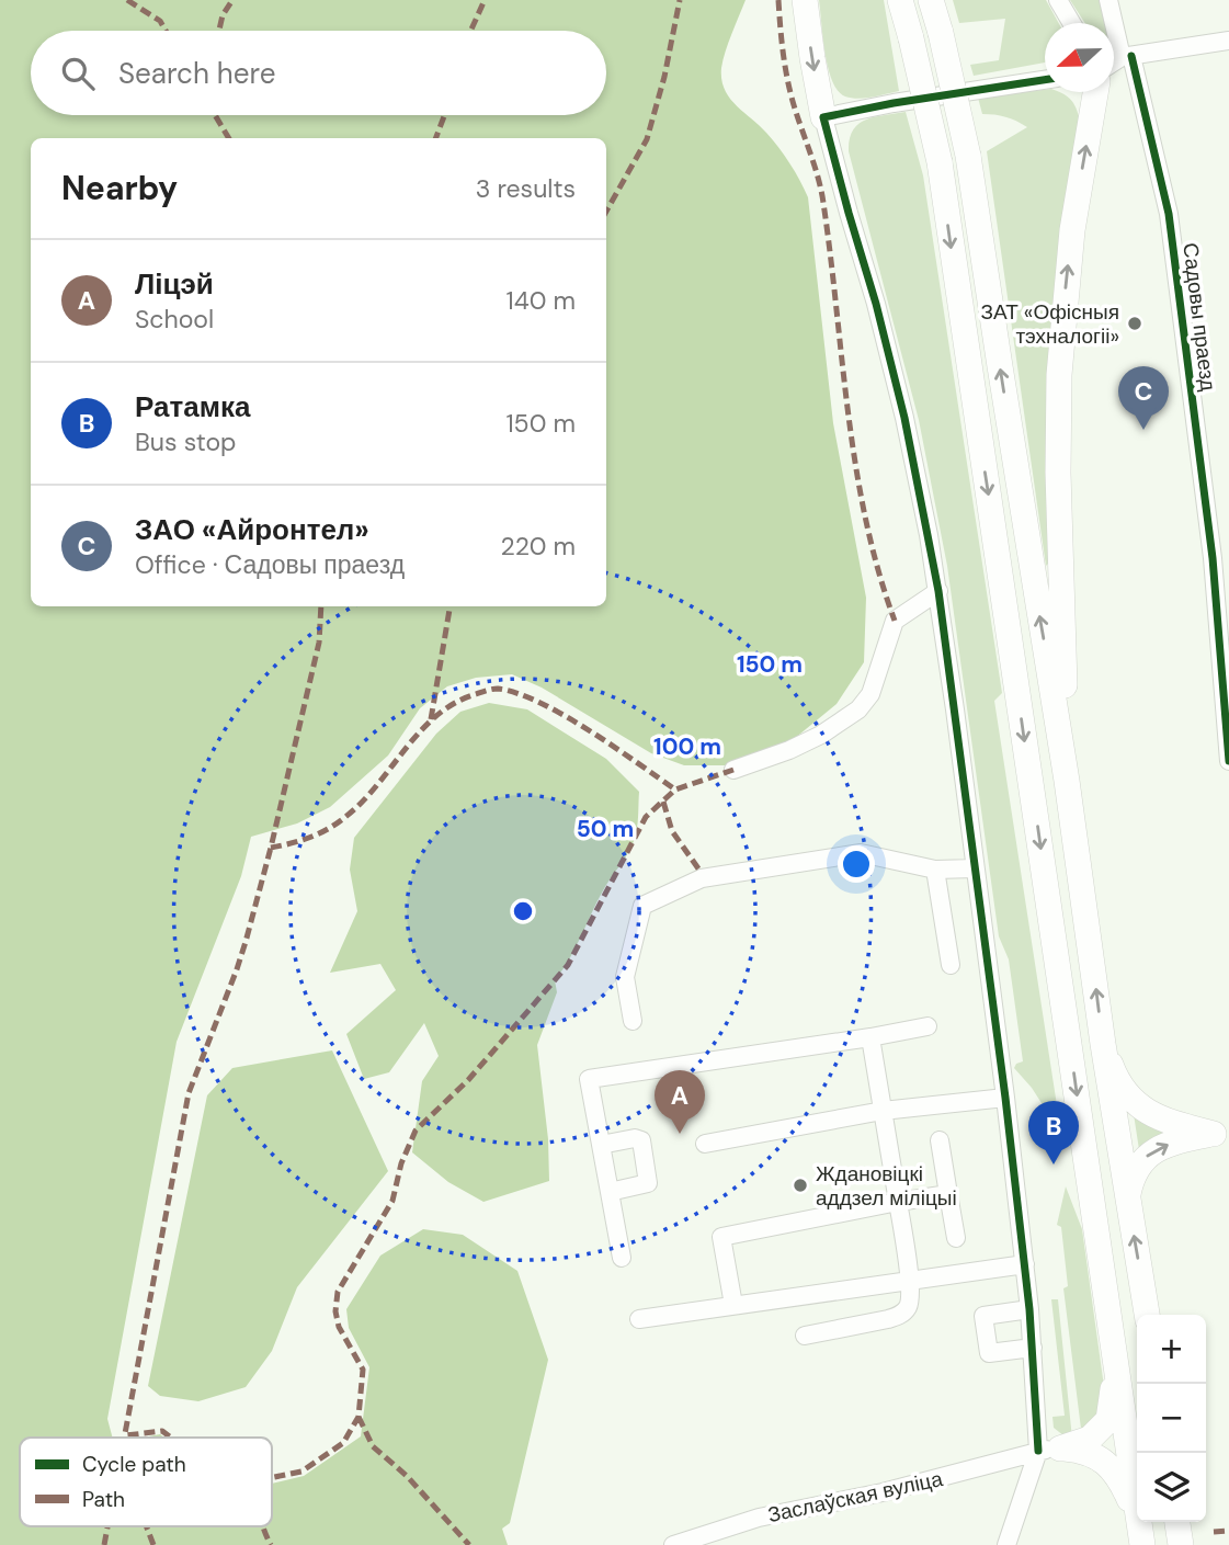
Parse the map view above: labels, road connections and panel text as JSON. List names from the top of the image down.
{
  "streets": {
    "street": ["Садовы праезд", "Заслаўская вуліца"]
  },
  "places": ["ЗАТ «Офісныя тэхналогіі»", "Ждановіцкі аддзел міліцыі"],
  "legend": ["Cycle path", "Path"],
  "north": "left",
  "page": {
    "search": "Search here",
    "heading": ["Nearby", "3 results"],
    "list": [
      {
        "mark": "A",
        "name": "Ліцэй",
        "note": "School",
        "value": "140 m"
      },
      {
        "mark": "B",
        "name": "Ратамка",
        "note": "Bus stop",
        "value": "150 m"
      },
      {
        "mark": "C",
        "name": "ЗАО «Айронтел»",
        "note": "Office · Садовы праезд",
        "value": "220 m"
      }
    ],
    "pins": ["C", "A", "B"],
    "map_buttons": ["+", "−"]
  },
  "rings": ["150 m", "100 m", "50 m"]
}
